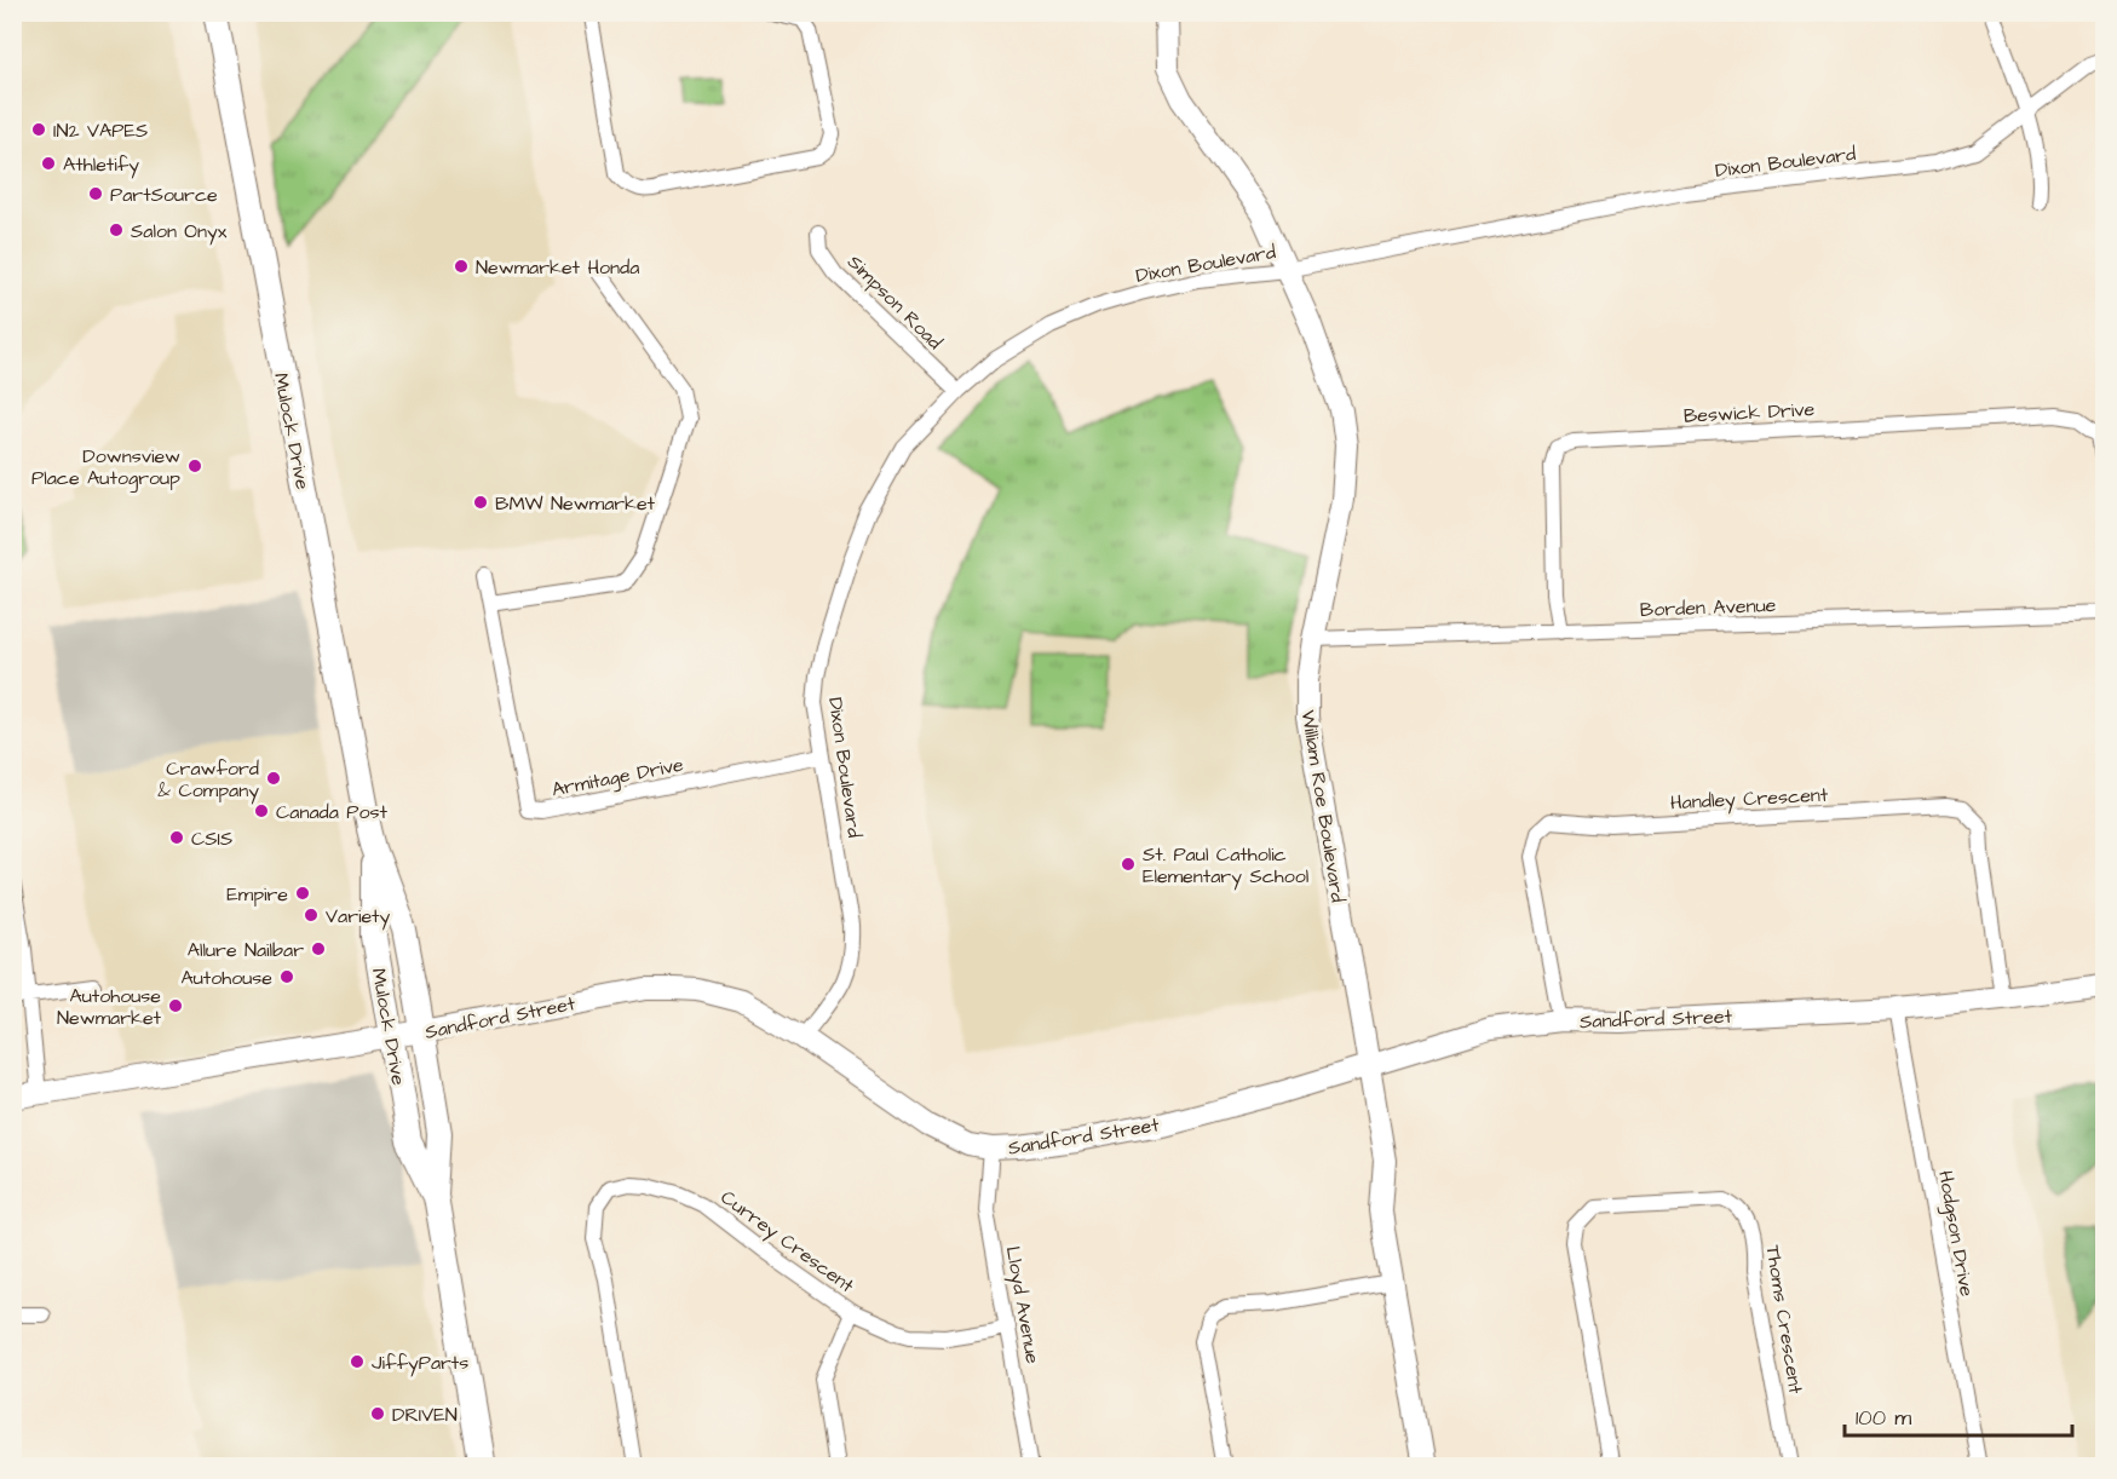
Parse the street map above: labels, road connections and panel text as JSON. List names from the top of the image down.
{
  "streets": {
    "main road": ["Mulock Drive"],
    "street": [
      "Dixon Boulevard",
      "Simpson Road",
      "Beswick Drive",
      "Borden Avenue",
      "Armitage Drive",
      "Handley Crescent",
      "William Roe Boulevard",
      "Sandford Street",
      "Hodgson Drive",
      "Currey Crescent",
      "Lloyd Avenue",
      "Thoms Crescent"
    ]
  },
  "crossings": [
    ["Dixon Boulevard", "Simpson Road"],
    ["Dixon Boulevard", "Armitage Drive"],
    ["Dixon Boulevard", "William Roe Boulevard"],
    ["Dixon Boulevard", "Sandford Street"],
    ["Beswick Drive", "Borden Avenue"],
    ["Mulock Drive", "Sandford Street"],
    ["Borden Avenue", "William Roe Boulevard"],
    ["Handley Crescent", "Sandford Street"],
    ["William Roe Boulevard", "Sandford Street"],
    ["Sandford Street", "Hodgson Drive"],
    ["Sandford Street", "Lloyd Avenue"],
    ["Currey Crescent", "Lloyd Avenue"]
  ],
  "places": [
    "IN2 VAPES",
    "Athletify",
    "PartSource",
    "Salon Onyx",
    "Newmarket Honda",
    "Downsview Place Autogroup",
    "BMW Newmarket",
    "Crawford & Company",
    "Canada Post",
    "CSIS",
    "St. Paul Catholic Elementary School",
    "Empire",
    "Variety",
    "Allure Nailbar",
    "Autohouse",
    "Autohouse Newmarket",
    "JiffyParts",
    "DRIVEN"
  ],
  "scale_bar": "100 m"
}
